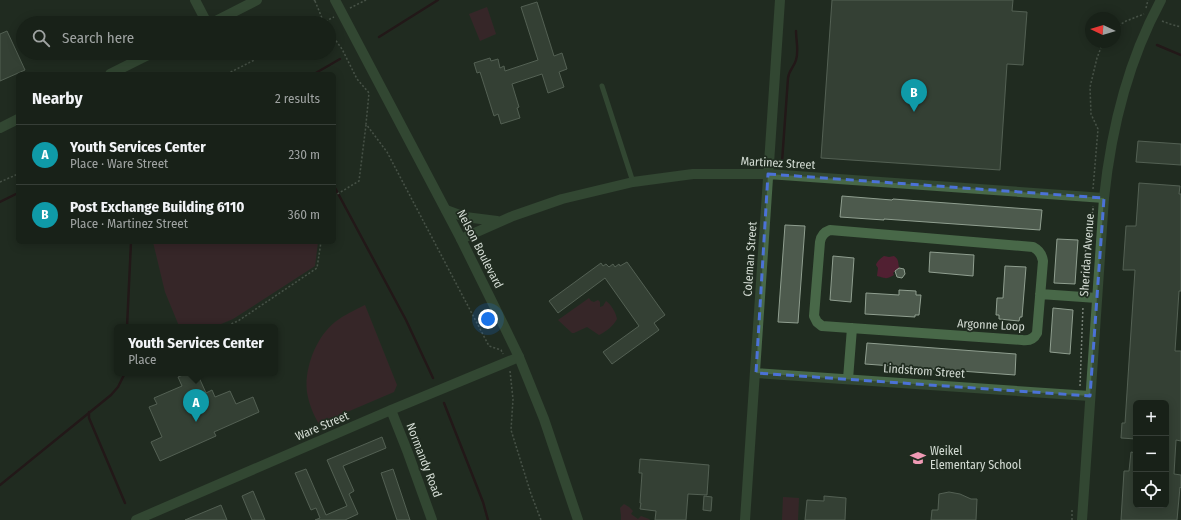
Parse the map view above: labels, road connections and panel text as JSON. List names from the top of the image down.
{
  "streets": {
    "street": [
      "Martinez Street",
      "Nelson Boulevard",
      "Sheridan Avenue",
      "Coleman Street",
      "Argonne Loop",
      "Lindstrom Street",
      "Ware Street",
      "Normandy Road"
    ]
  },
  "crossings": [
    ["Martinez Street", "Nelson Boulevard"],
    ["Martinez Street", "Sheridan Avenue"],
    ["Martinez Street", "Coleman Street"],
    ["Nelson Boulevard", "Ware Street"],
    ["Sheridan Avenue", "Lindstrom Street"],
    ["Coleman Street", "Lindstrom Street"],
    ["Ware Street", "Normandy Road"]
  ],
  "places": {
    "school or university": ["Weikel Elementary School"]
  },
  "north": "left",
  "page": {
    "search": "Search here",
    "heading": ["Nearby", "2 results"],
    "pins": ["B", "A"],
    "list": [
      {
        "mark": "A",
        "name": "Youth Services Center",
        "note": "Place · Ware Street",
        "value": "230 m"
      },
      {
        "mark": "B",
        "name": "Post Exchange Building 6110",
        "note": "Place · Martinez Street",
        "value": "360 m"
      }
    ],
    "popup": ["Youth Services Center", "Place"],
    "map_buttons": ["+", "−"]
  }
}
